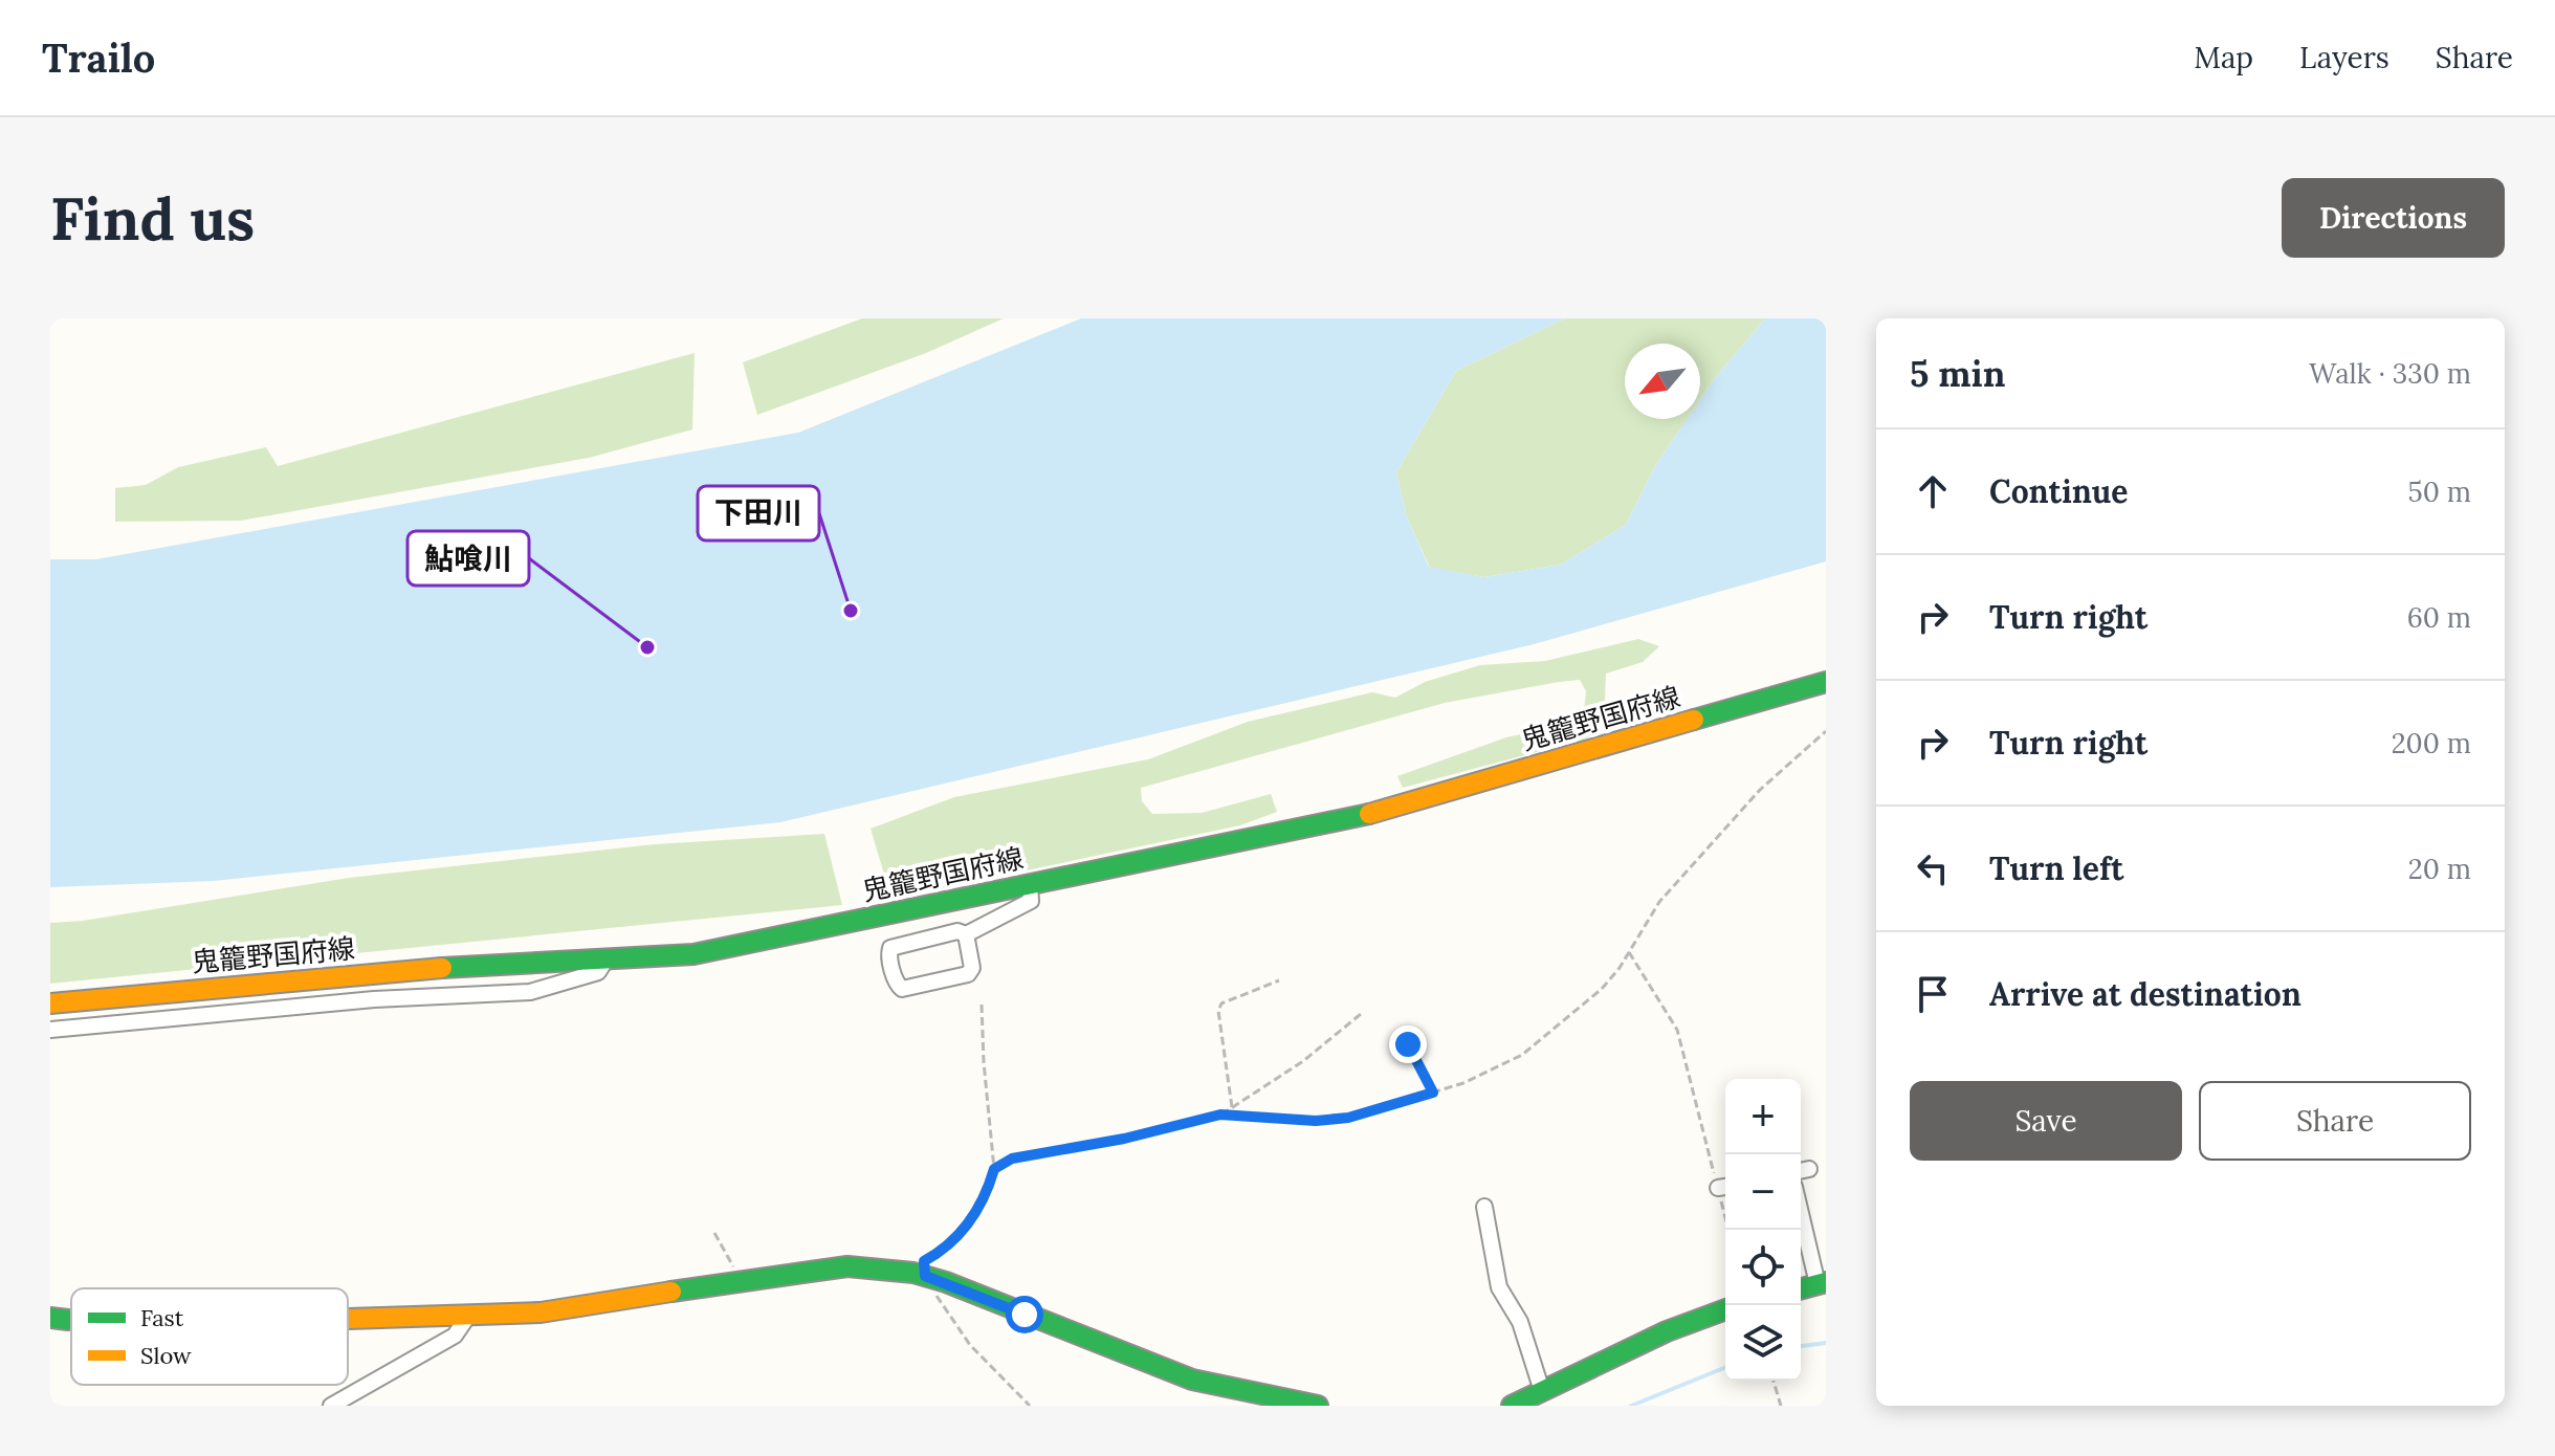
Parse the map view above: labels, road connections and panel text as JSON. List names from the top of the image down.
{
  "streets": {
    "main road": ["鬼籠野国府線"]
  },
  "places": ["下田川", "鮎喰川"],
  "legend": ["Fast", "Slow"],
  "north": "bottom left",
  "page": {
    "header": "Trailo",
    "nav": ["Map", "Layers", "Share"],
    "buttons": [
      "Directions",
      ["Save", "Share"]
    ],
    "title": "Find us",
    "heading": ["5 min", "Walk · 330 m"],
    "list": [
      ["Continue", "50 m"],
      ["Turn right", "60 m"],
      ["Turn right", "200 m"],
      ["Turn left", "20 m"],
      "Arrive at destination"
    ],
    "map_buttons": ["+", "−"]
  }
}
